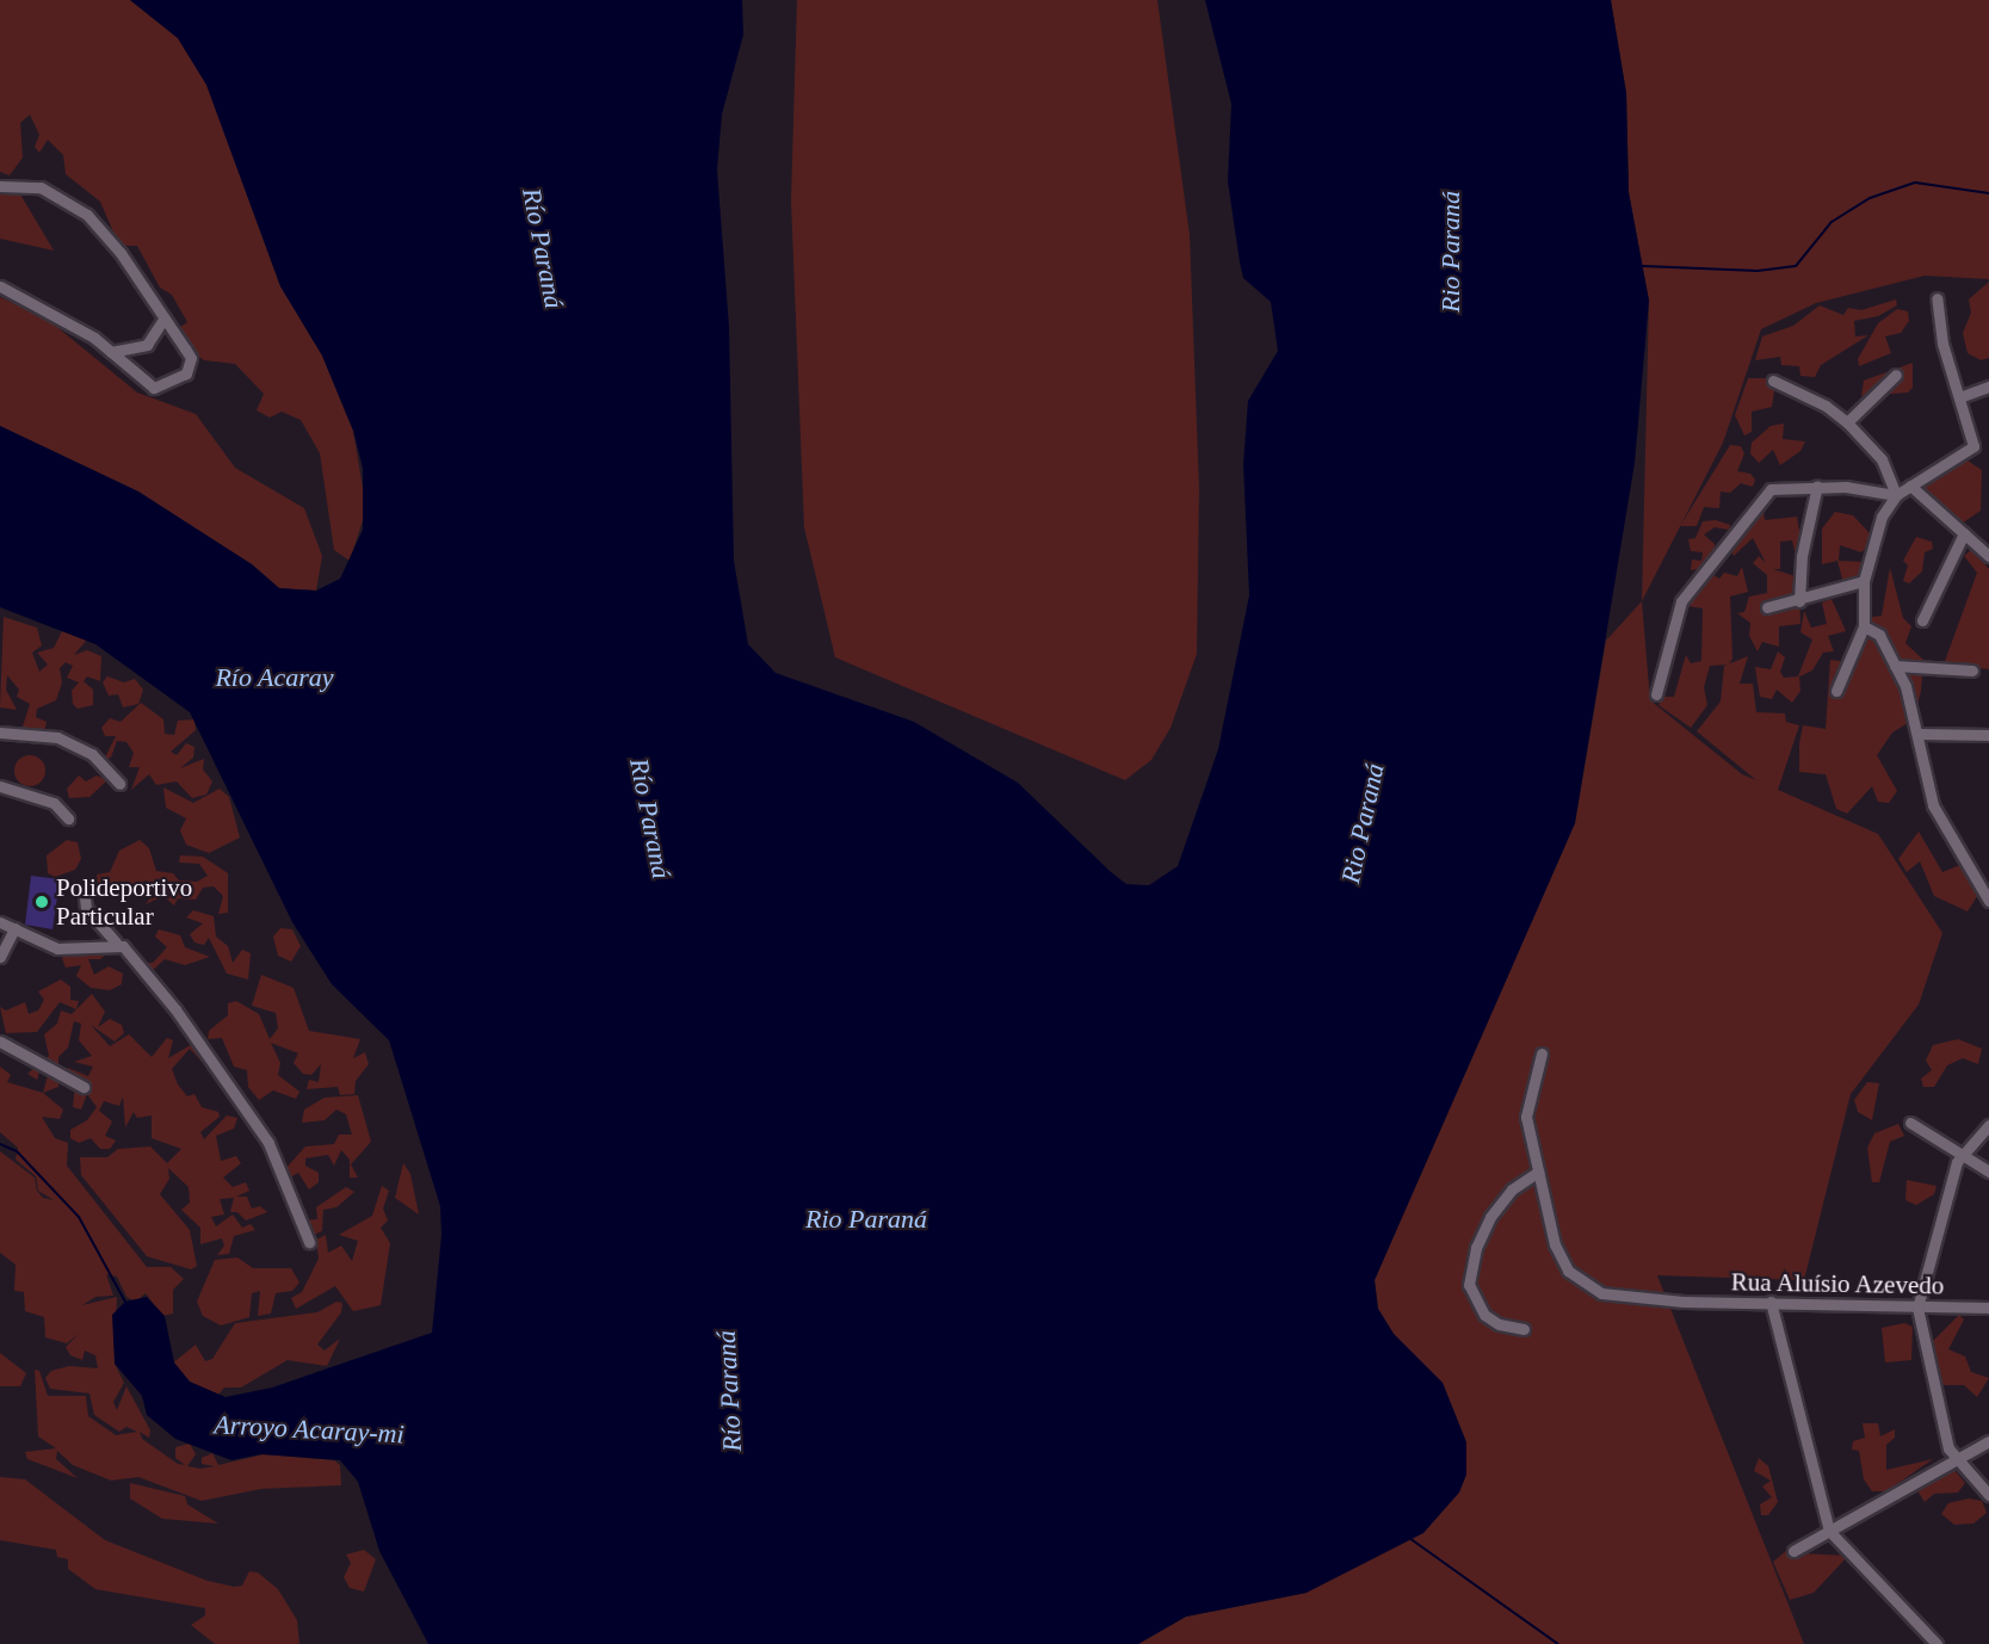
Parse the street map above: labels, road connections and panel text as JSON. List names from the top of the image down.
{
  "streets": {
    "street": ["Rua Aluísio Azevedo"]
  },
  "water": [
    "Río Paraná",
    "Rio Paraná",
    "Río Acaray",
    "Arroyo Acaray-mi"
  ],
  "places": ["Polideportivo Particular"]
}
